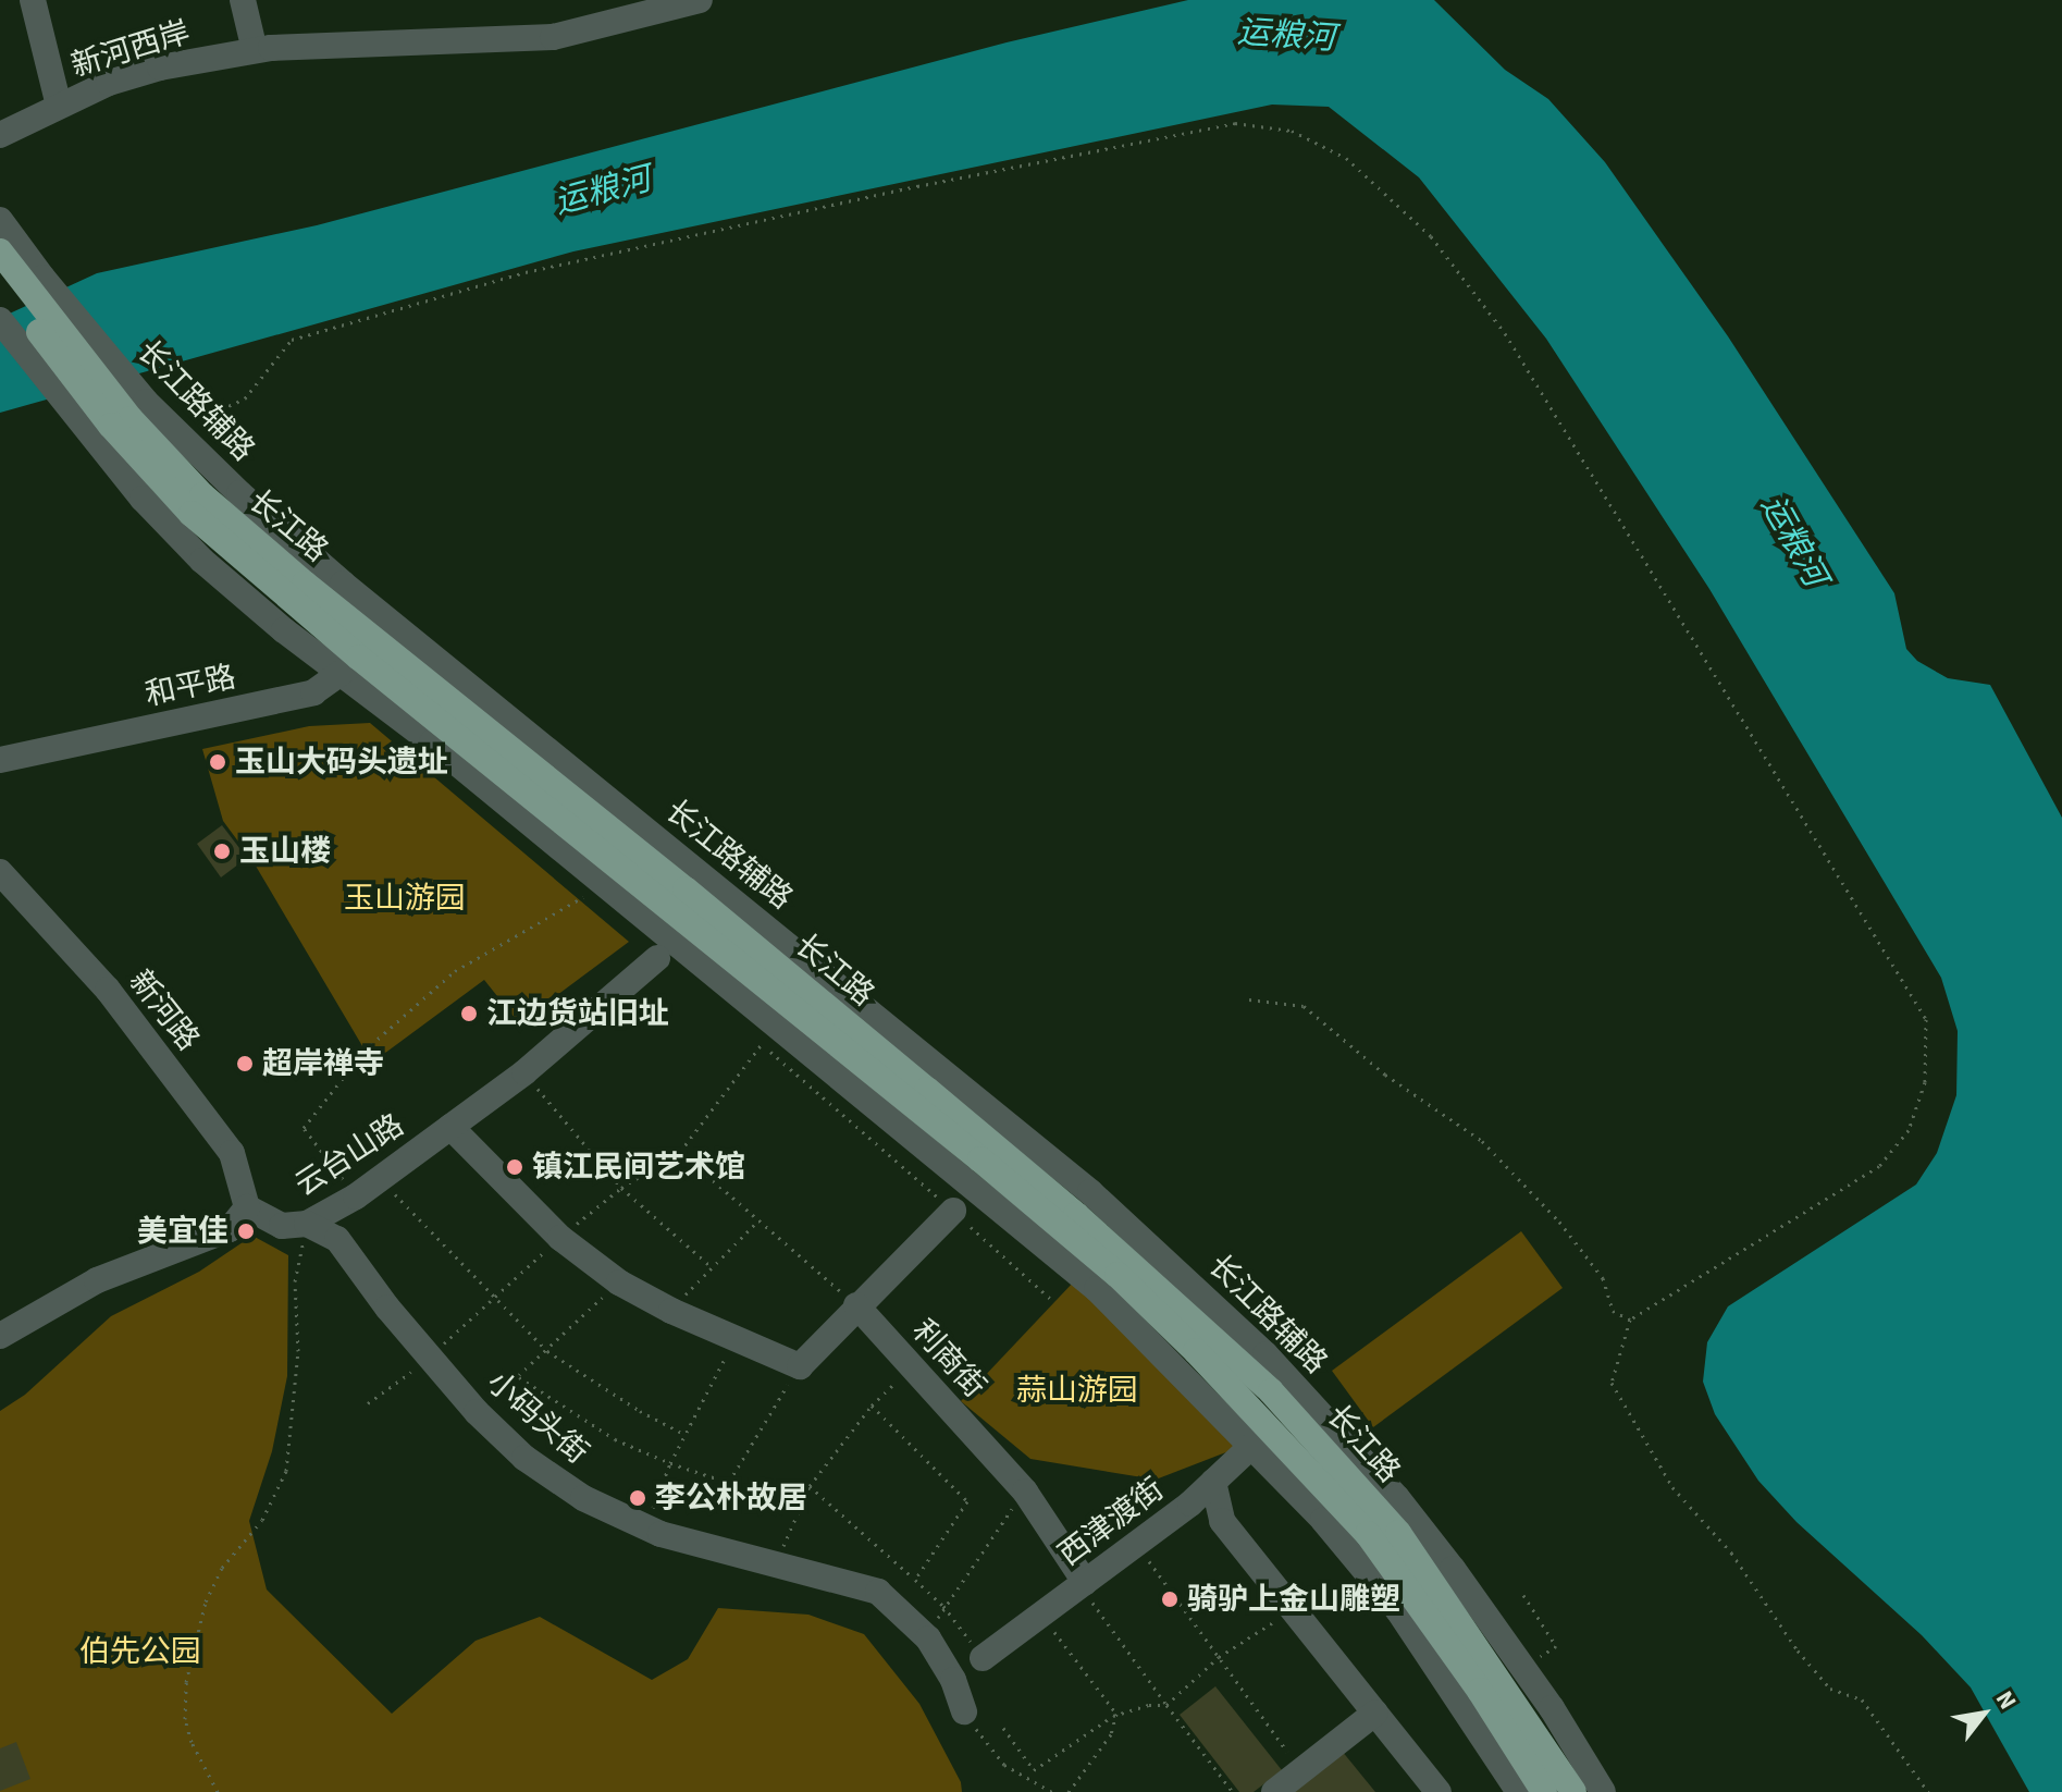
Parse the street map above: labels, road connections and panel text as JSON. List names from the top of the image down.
{
  "streets": {
    "main road": ["长江路"],
    "street": [
      "新河西岸",
      "长江路辅路",
      "和平路",
      "新河路",
      "云台山路",
      "利商街",
      "小码头街",
      "西津渡街"
    ]
  },
  "crossings": [
    ["长江路辅路", "长江路"],
    ["长江路辅路", "和平路"],
    ["长江路辅路", "西津渡街"],
    ["长江路", "和平路"],
    ["长江路", "西津渡街"],
    ["新河路", "云台山路"],
    ["云台山路", "小码头街"],
    ["利商街", "西津渡街"]
  ],
  "water": ["运粮河"],
  "parks": ["玉山游园", "蒜山游园", "伯先公园"],
  "places": [
    "玉山大码头遗址",
    "玉山楼",
    "江边货站旧址",
    "超岸禅寺",
    "镇江民间艺术馆",
    "美宜佳",
    "李公朴故居",
    "骑驴上金山雕塑"
  ],
  "north": "top right"
}
